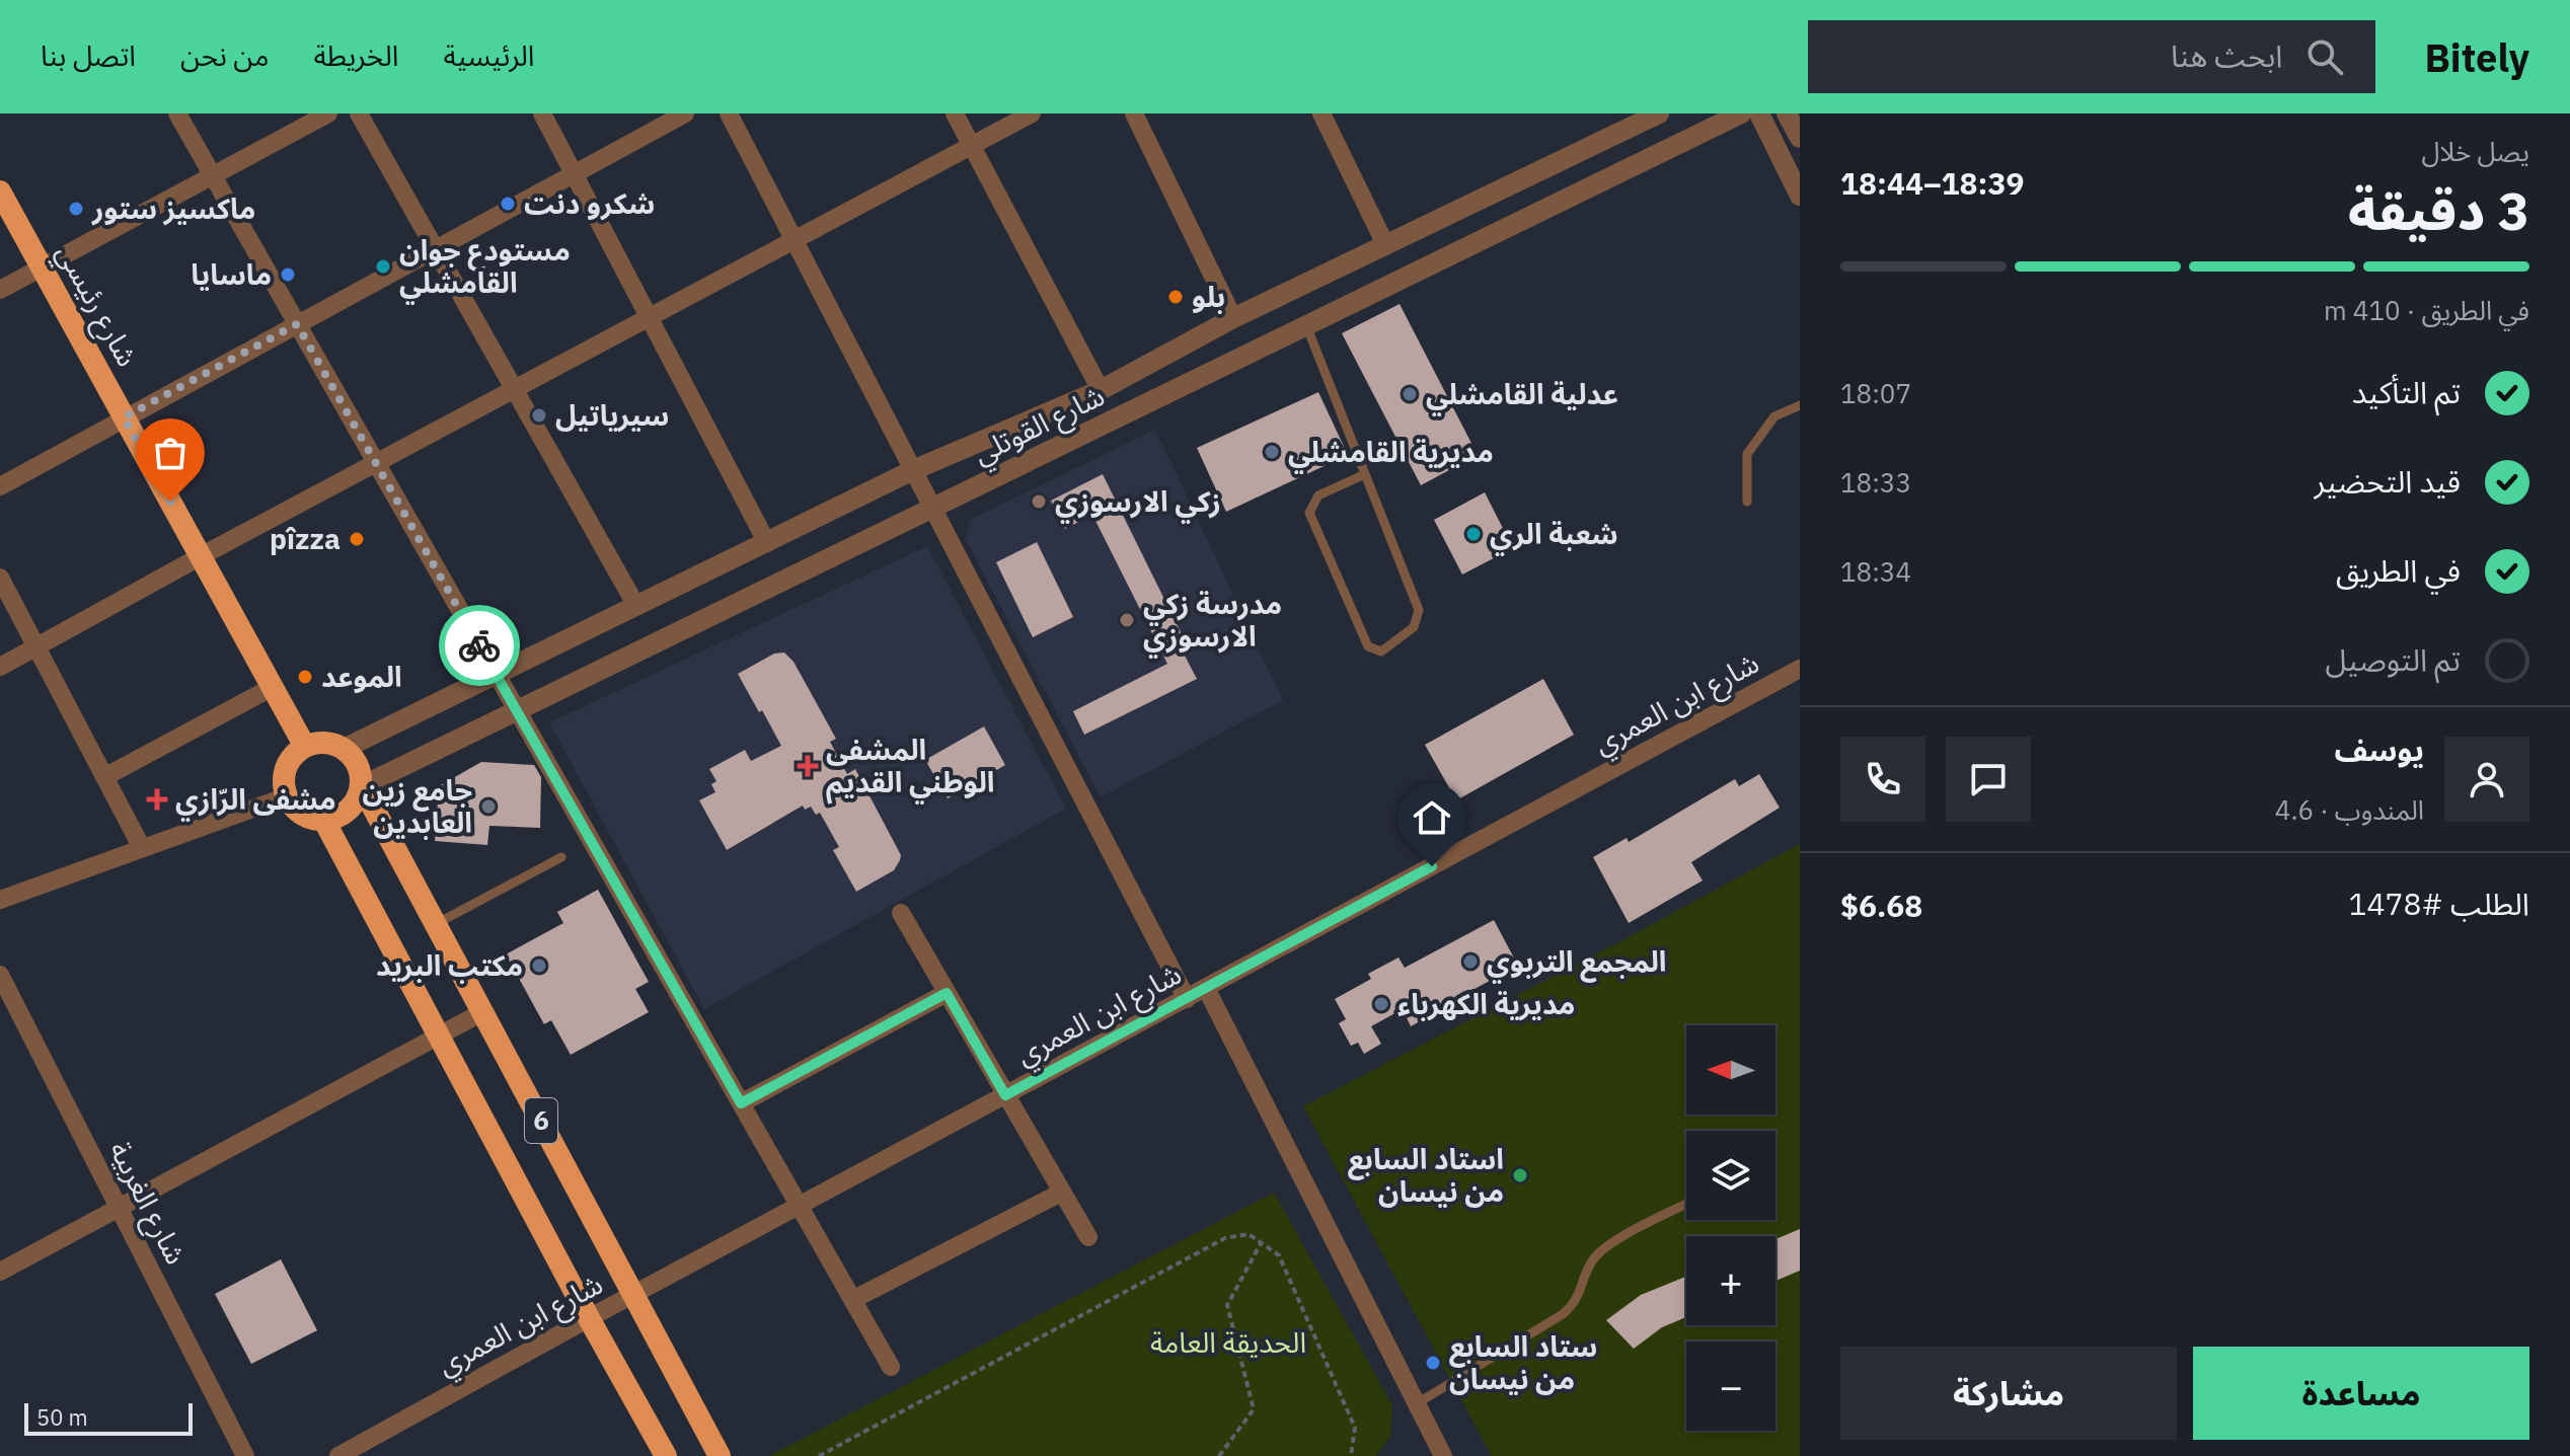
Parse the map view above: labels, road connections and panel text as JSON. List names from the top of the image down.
{
  "streets": {
    "highway": ["شارع رئيسي", "6"],
    "street": ["شارع القوتلي", "شارع ابن العمري", "شارع الغربية"]
  },
  "crossings": [
    ["شارع رئيسي", "شارع القوتلي"],
    ["شارع رئيسي", "6"],
    ["شارع القوتلي", "6"],
    ["شارع ابن العمري", "6"]
  ],
  "parks": ["الحديقة العامة"],
  "places": {
    "other": [
      "شكرو دنت",
      "ماكسيز ستور",
      "مستودع جوان القامشلي",
      "ماسايا",
      "بلو",
      "عدلية القامشلي",
      "سيرياتيل",
      "مديرية القامشلي",
      "زكي الارسوزي",
      "شعبة الري",
      "pîzza",
      "مدرسة زكي الارسوزي",
      "الموعد",
      "جامع زين العابدين",
      "المجمع التربوي",
      "مكتب البريد",
      "مديرية الكهرباء",
      "استاد السابع من نيسان",
      "ستاد السابع من نيسان"
    ],
    "health": ["المشفى الوطني القديم", "مشفى الرّازي"]
  },
  "scale_bar": "50 m",
  "north": "left",
  "page": {
    "header": "Bitely",
    "search": "ابحث هنا",
    "nav": [
      "الرئيسية",
      "الخريطة",
      "من نحن",
      "اتصل بنا"
    ],
    "heading": ["3 دقيقة", "يصل خلال", "18:39–18:44"],
    "panel": [
      "يوسف",
      "المندوب · 4.6",
      "الطلب #1478",
      "$6.68"
    ],
    "bar": "في الطريق · 410 m",
    "list": [
      ["تم التأكيد", "18:07"],
      ["قيد التحضير", "18:33"],
      ["في الطريق", "18:34"],
      "تم التوصيل"
    ],
    "map_buttons": ["+", "−"],
    "buttons": ["مساعدة", "مشاركة"],
    "scale": "50 m"
  }
}
